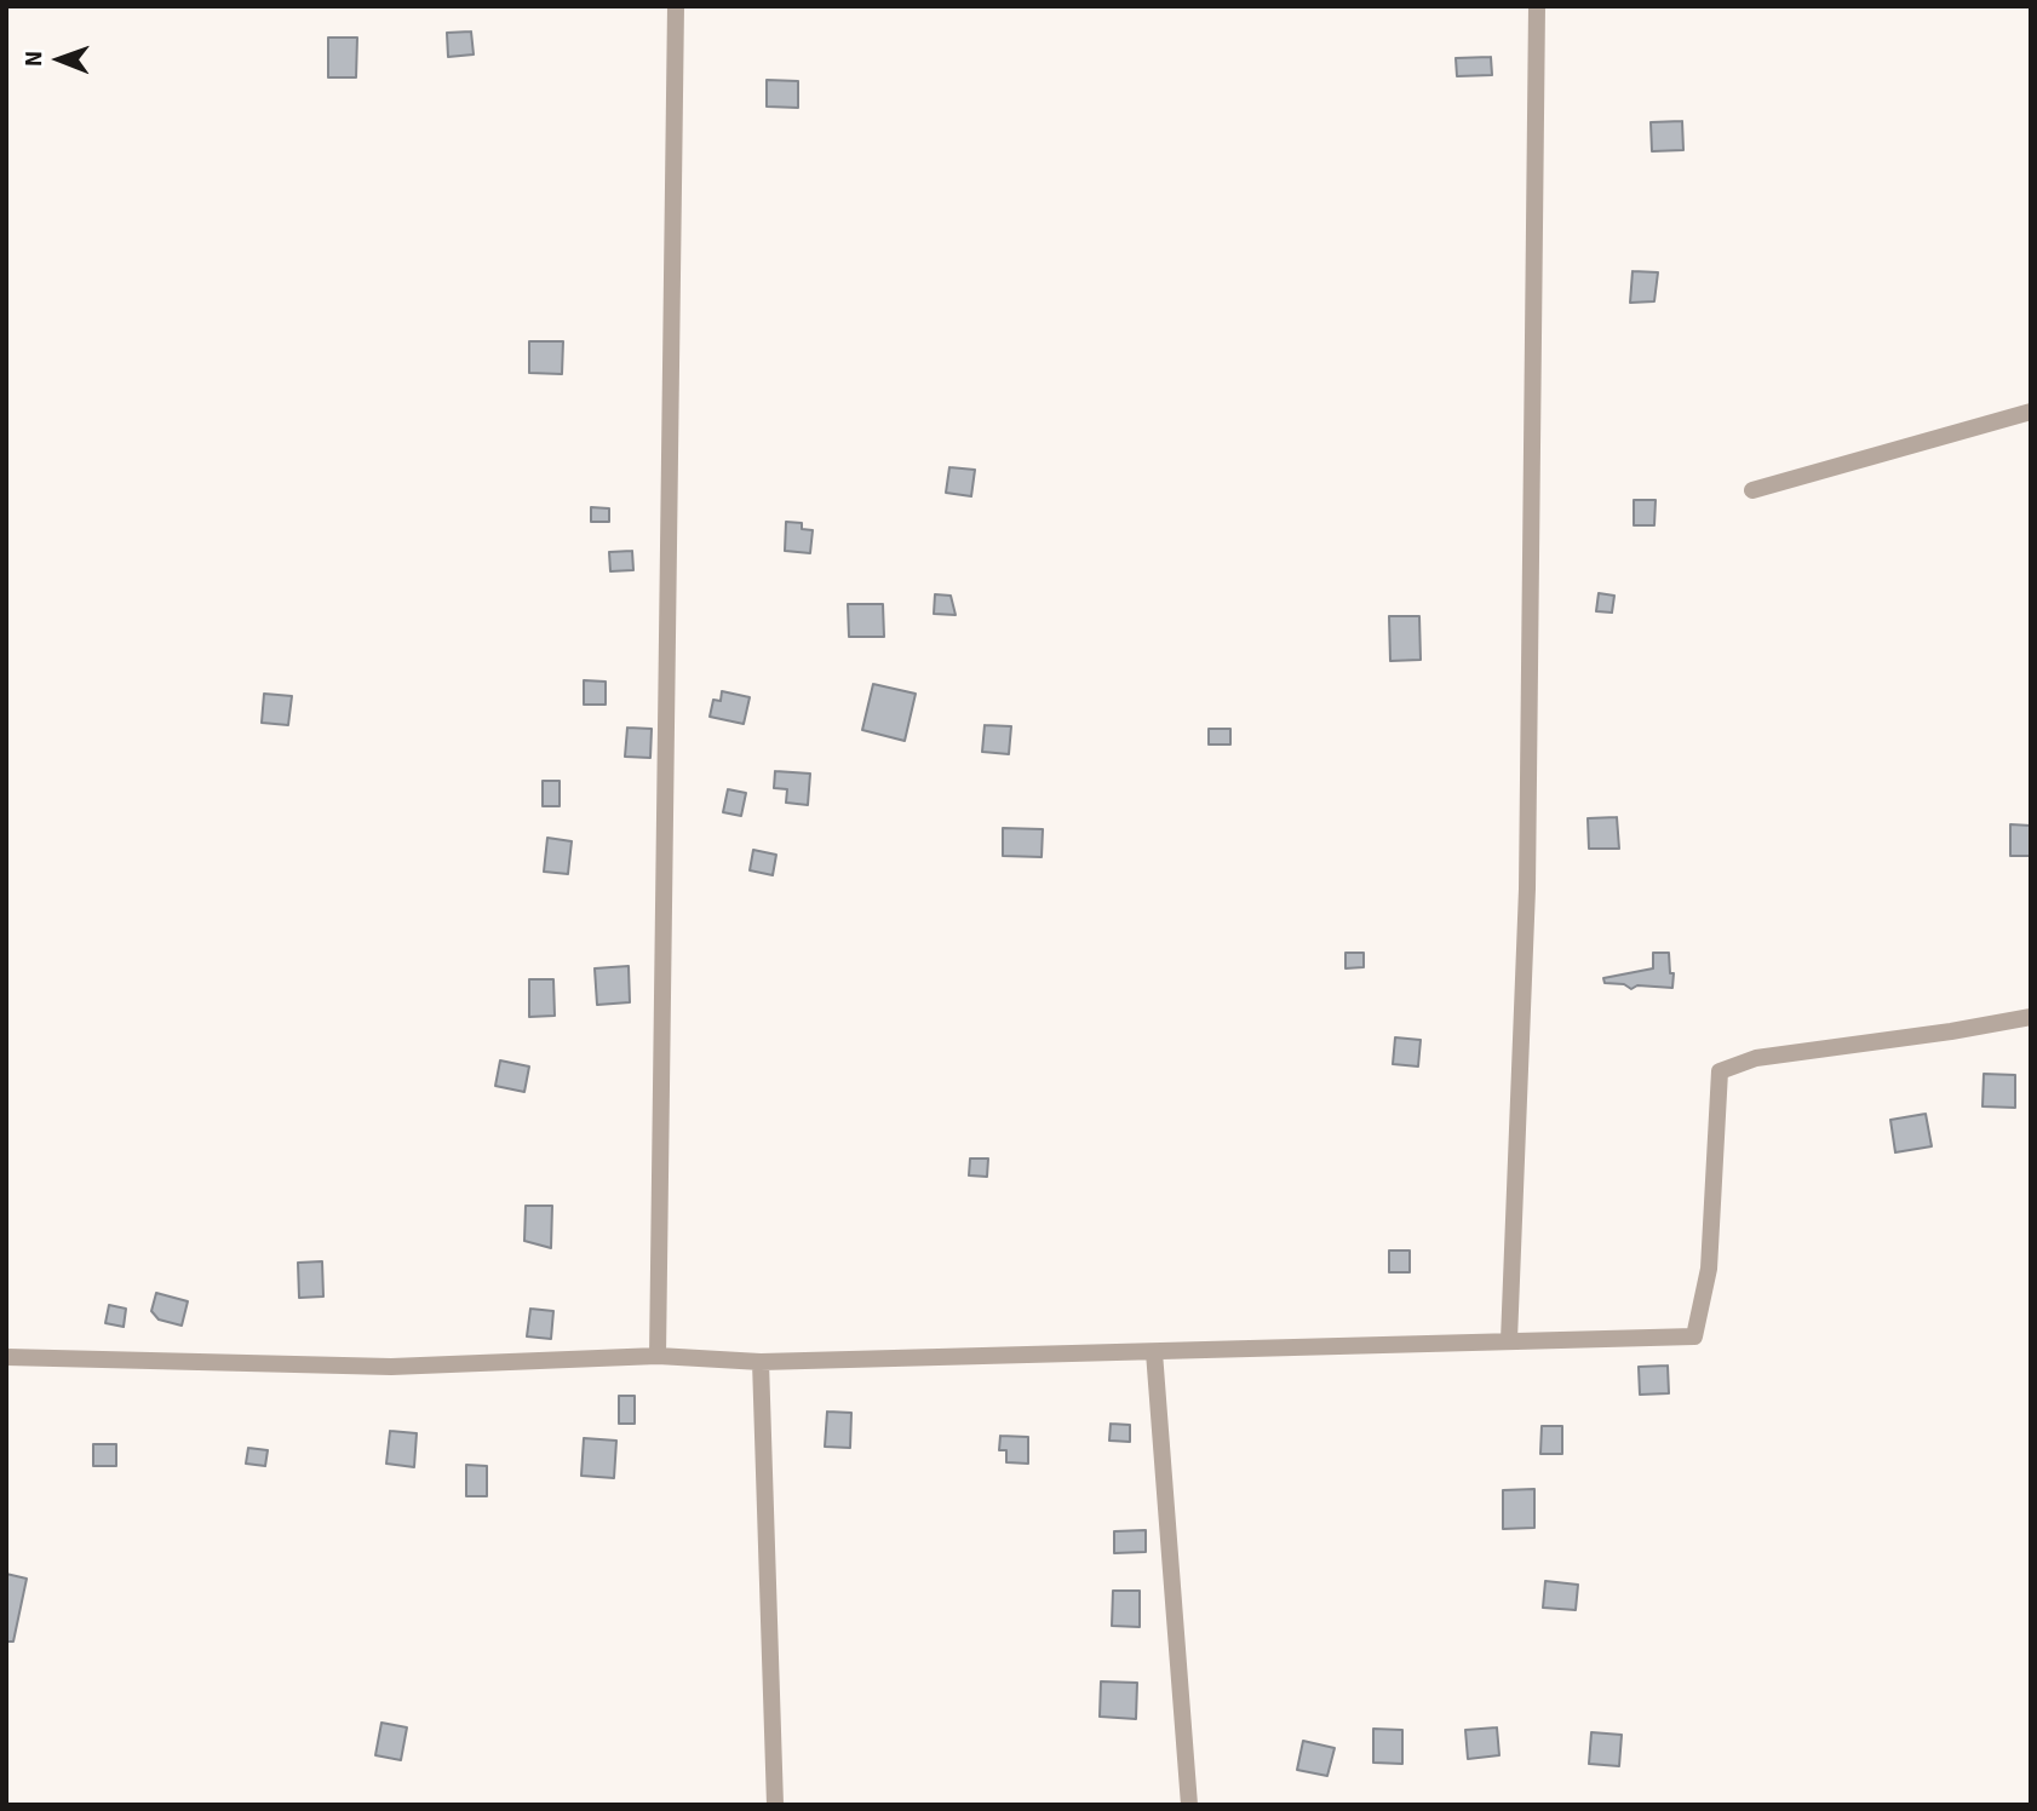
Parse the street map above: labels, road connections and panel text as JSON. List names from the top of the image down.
{
  "north": "left"
}
